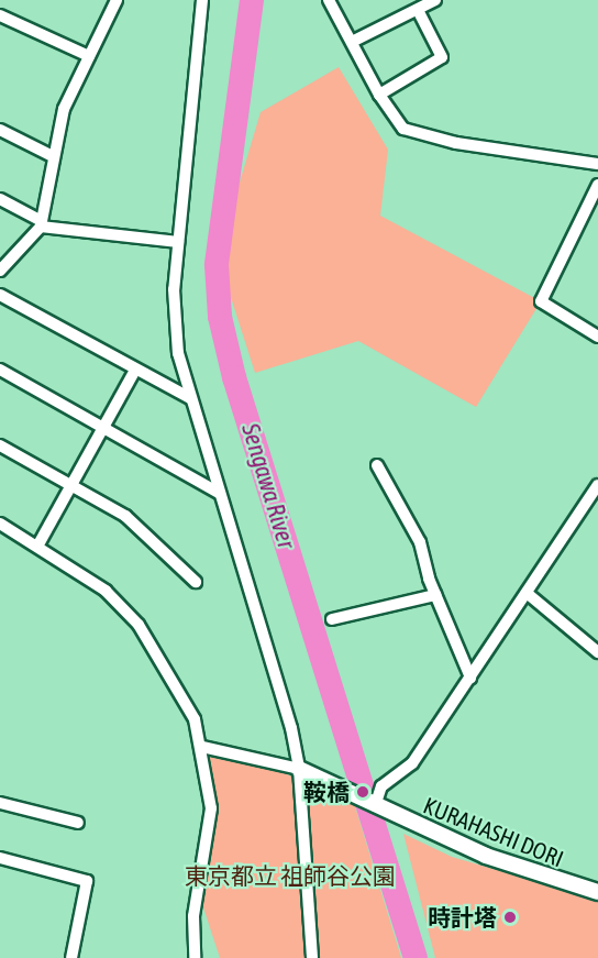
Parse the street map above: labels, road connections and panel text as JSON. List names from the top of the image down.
{
  "streets": {
    "street": ["KURAHASHI DORI"]
  },
  "water": ["Sengawa River"],
  "parks": ["東京都立 祖師谷公園"],
  "places": ["鞍橋", "時計塔"]
}
